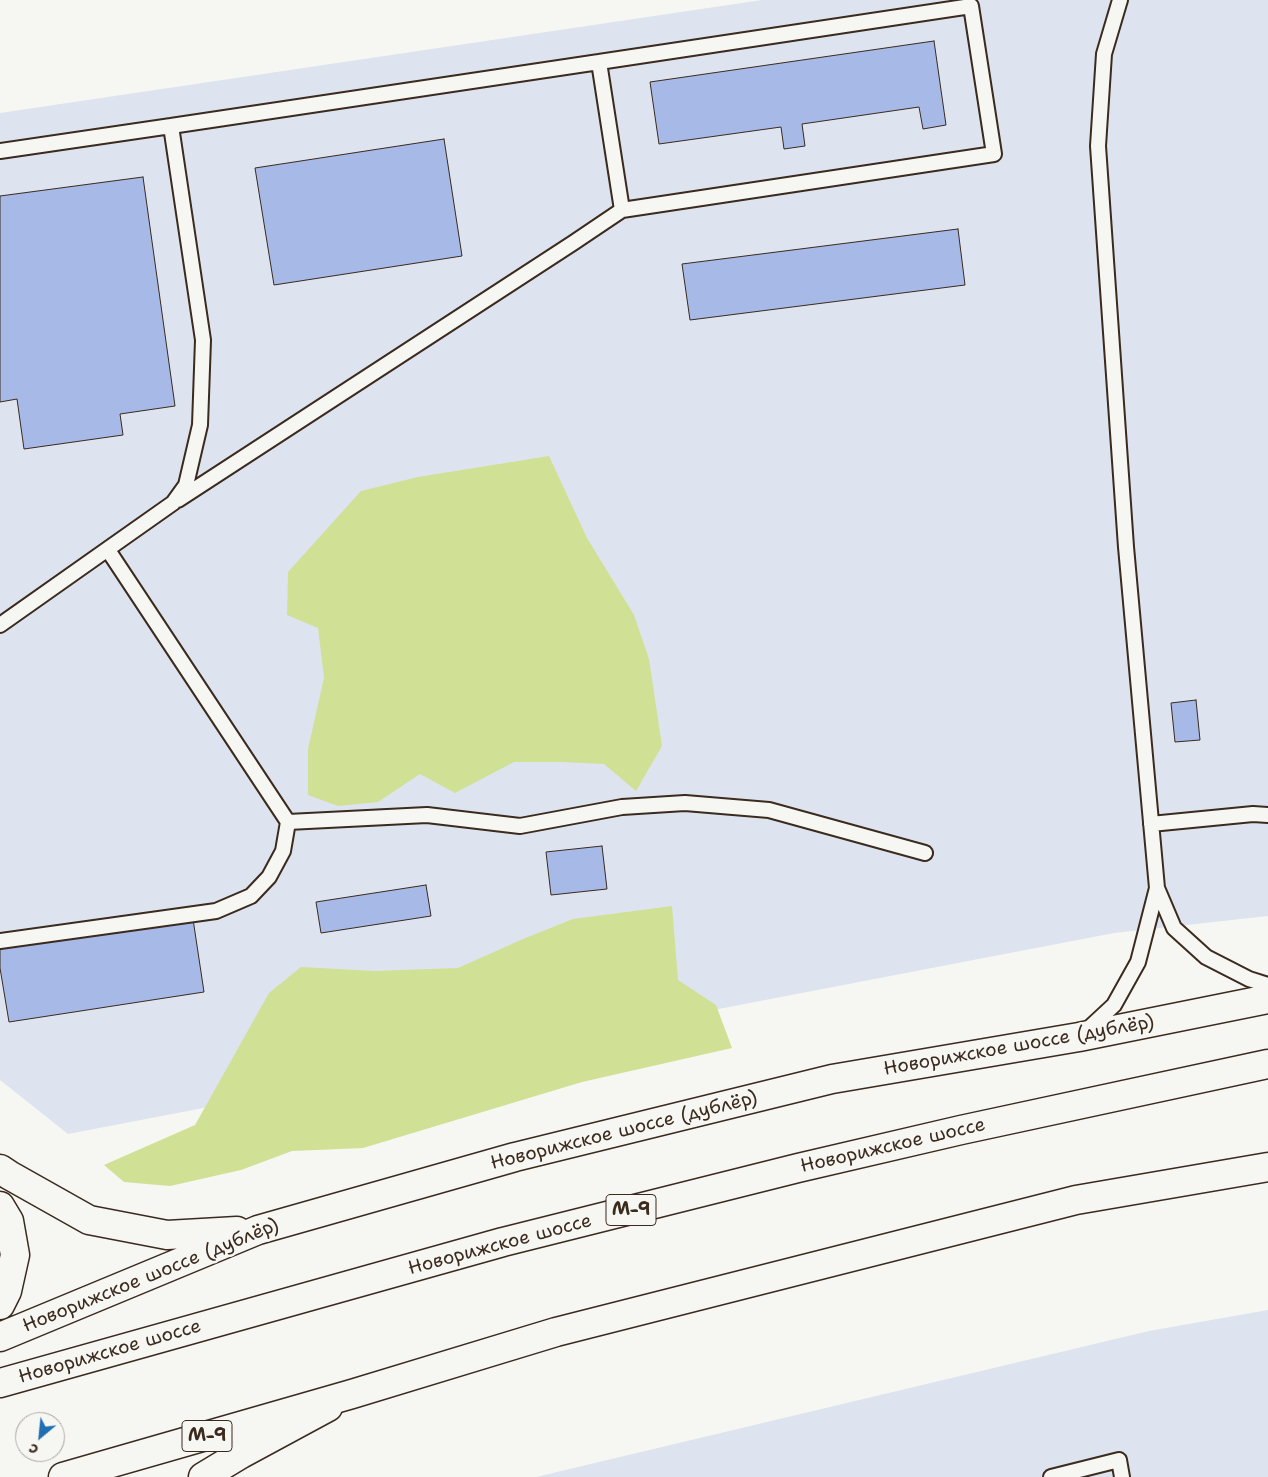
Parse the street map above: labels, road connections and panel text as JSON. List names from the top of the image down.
{
  "streets": {
    "main road": ["Новорижское шоссе (дублёр)", "Новорижское шоссе", "М-9"]
  },
  "north": "bottom left"
}
